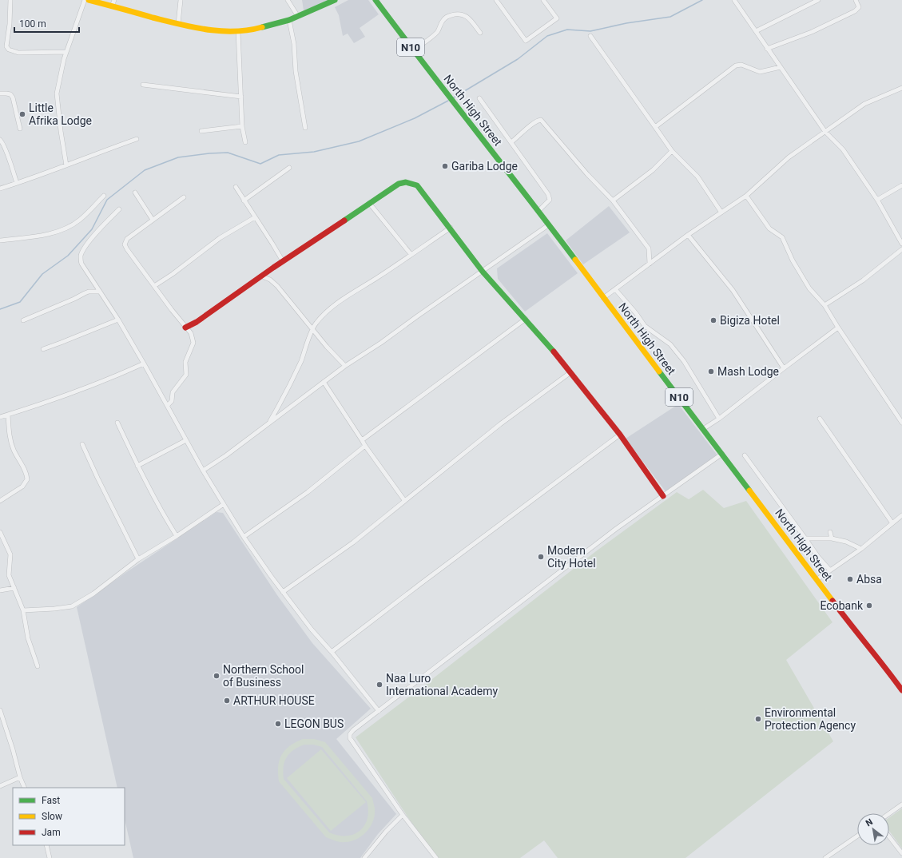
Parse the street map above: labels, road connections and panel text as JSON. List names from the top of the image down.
{
  "streets": {
    "main road": ["N10", "North High Street"]
  },
  "places": [
    "Little Afrika Lodge",
    "Gariba Lodge",
    "Bigiza Hotel",
    "Mash Lodge",
    "Modern City Hotel",
    "Absa",
    "Ecobank",
    "Northern School of Business",
    "Naa Luro International Academy",
    "ARTHUR HOUSE",
    "Environmental Protection Agency",
    "LEGON BUS"
  ],
  "legend": ["Fast", "Slow", "Jam"],
  "scale_bar": "100 m",
  "north": "top left"
}
